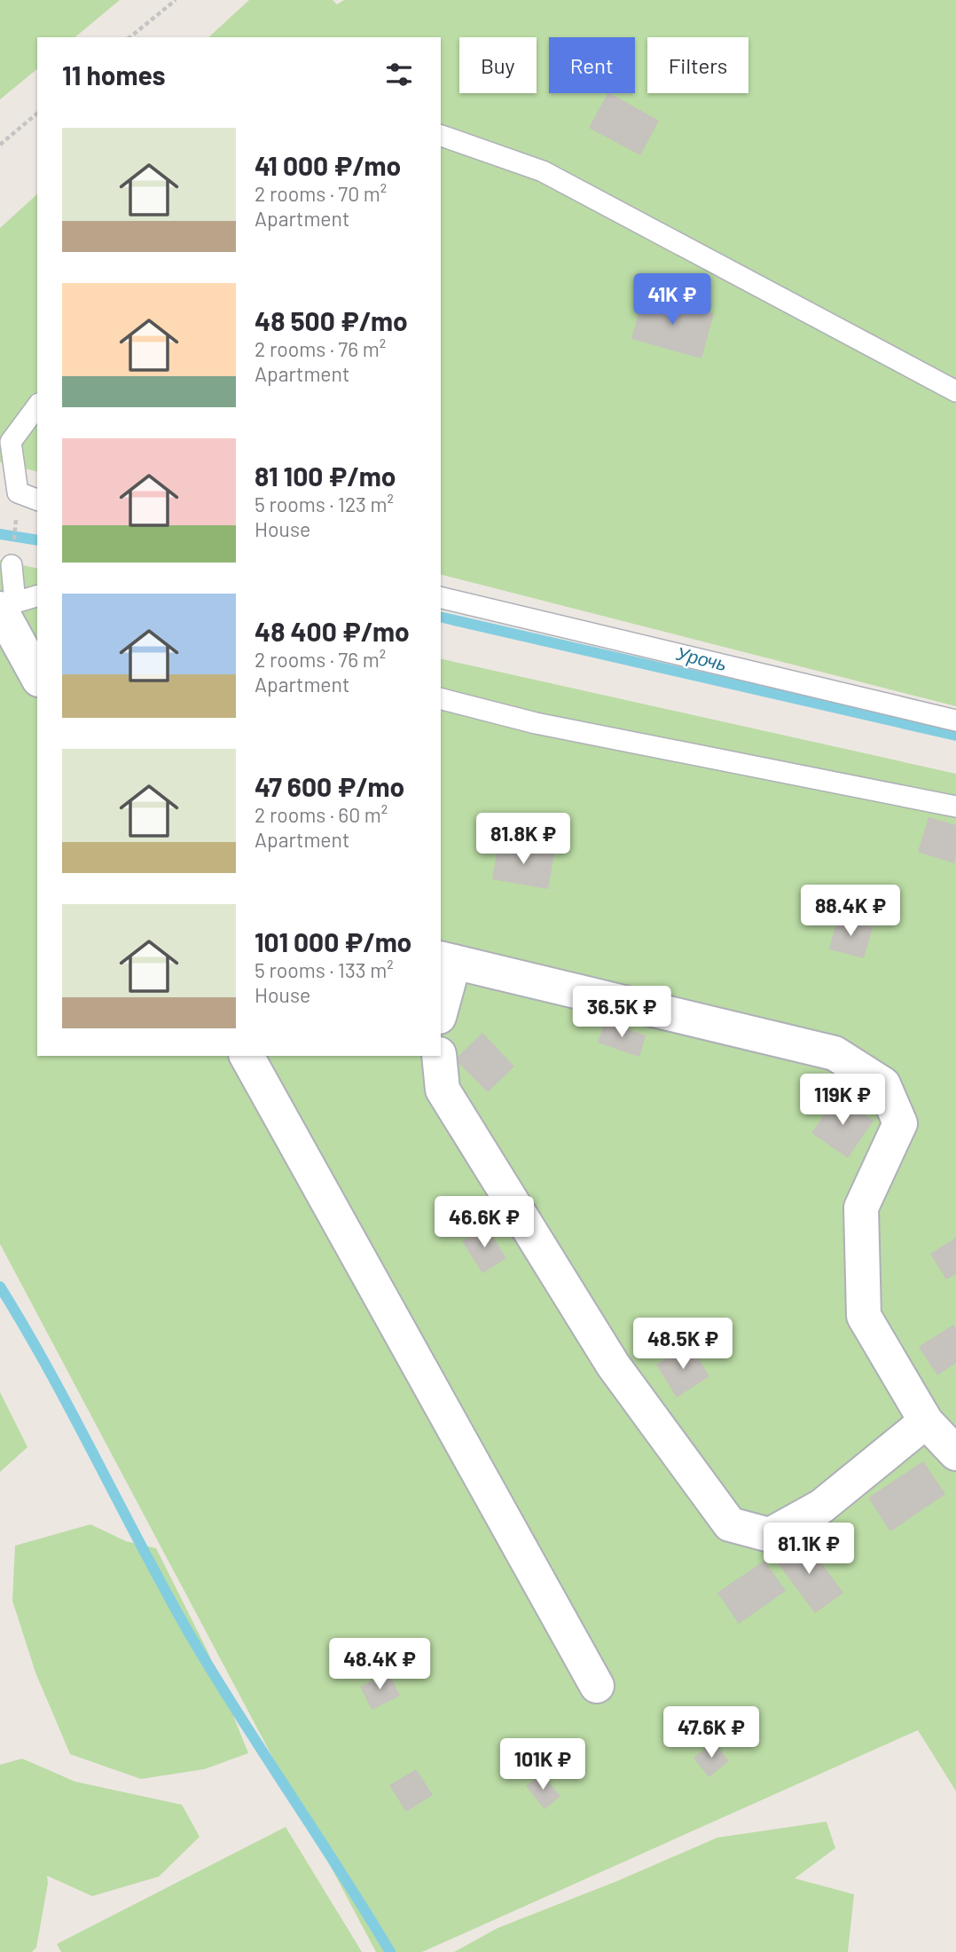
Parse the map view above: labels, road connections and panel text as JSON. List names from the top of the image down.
{
  "water": ["Урочь"],
  "page": {
    "chip": ["Buy", "Rent", "Filters"],
    "heading": "11 homes",
    "list": [
      {
        "name": "41 000 ₽/mo",
        "note": "2 rooms · 70 m² · Apartment"
      },
      {
        "name": "48 500 ₽/mo",
        "note": "2 rooms · 76 m² · Apartment"
      },
      {
        "name": "81 100 ₽/mo",
        "note": "5 rooms · 123 m² · House"
      },
      {
        "name": "48 400 ₽/mo",
        "note": "2 rooms · 76 m² · Apartment"
      },
      {
        "name": "47 600 ₽/mo",
        "note": "2 rooms · 60 m² · Apartment"
      },
      {
        "name": "101 000 ₽/mo",
        "note": "5 rooms · 133 m² · House"
      }
    ],
    "price": [
      "41K ₽",
      "81.8K ₽",
      "88.4K ₽",
      "36.5K ₽",
      "119K ₽",
      "46.6K ₽",
      "48.5K ₽",
      "81.1K ₽",
      "48.4K ₽",
      "47.6K ₽",
      "101K ₽"
    ]
  }
}
